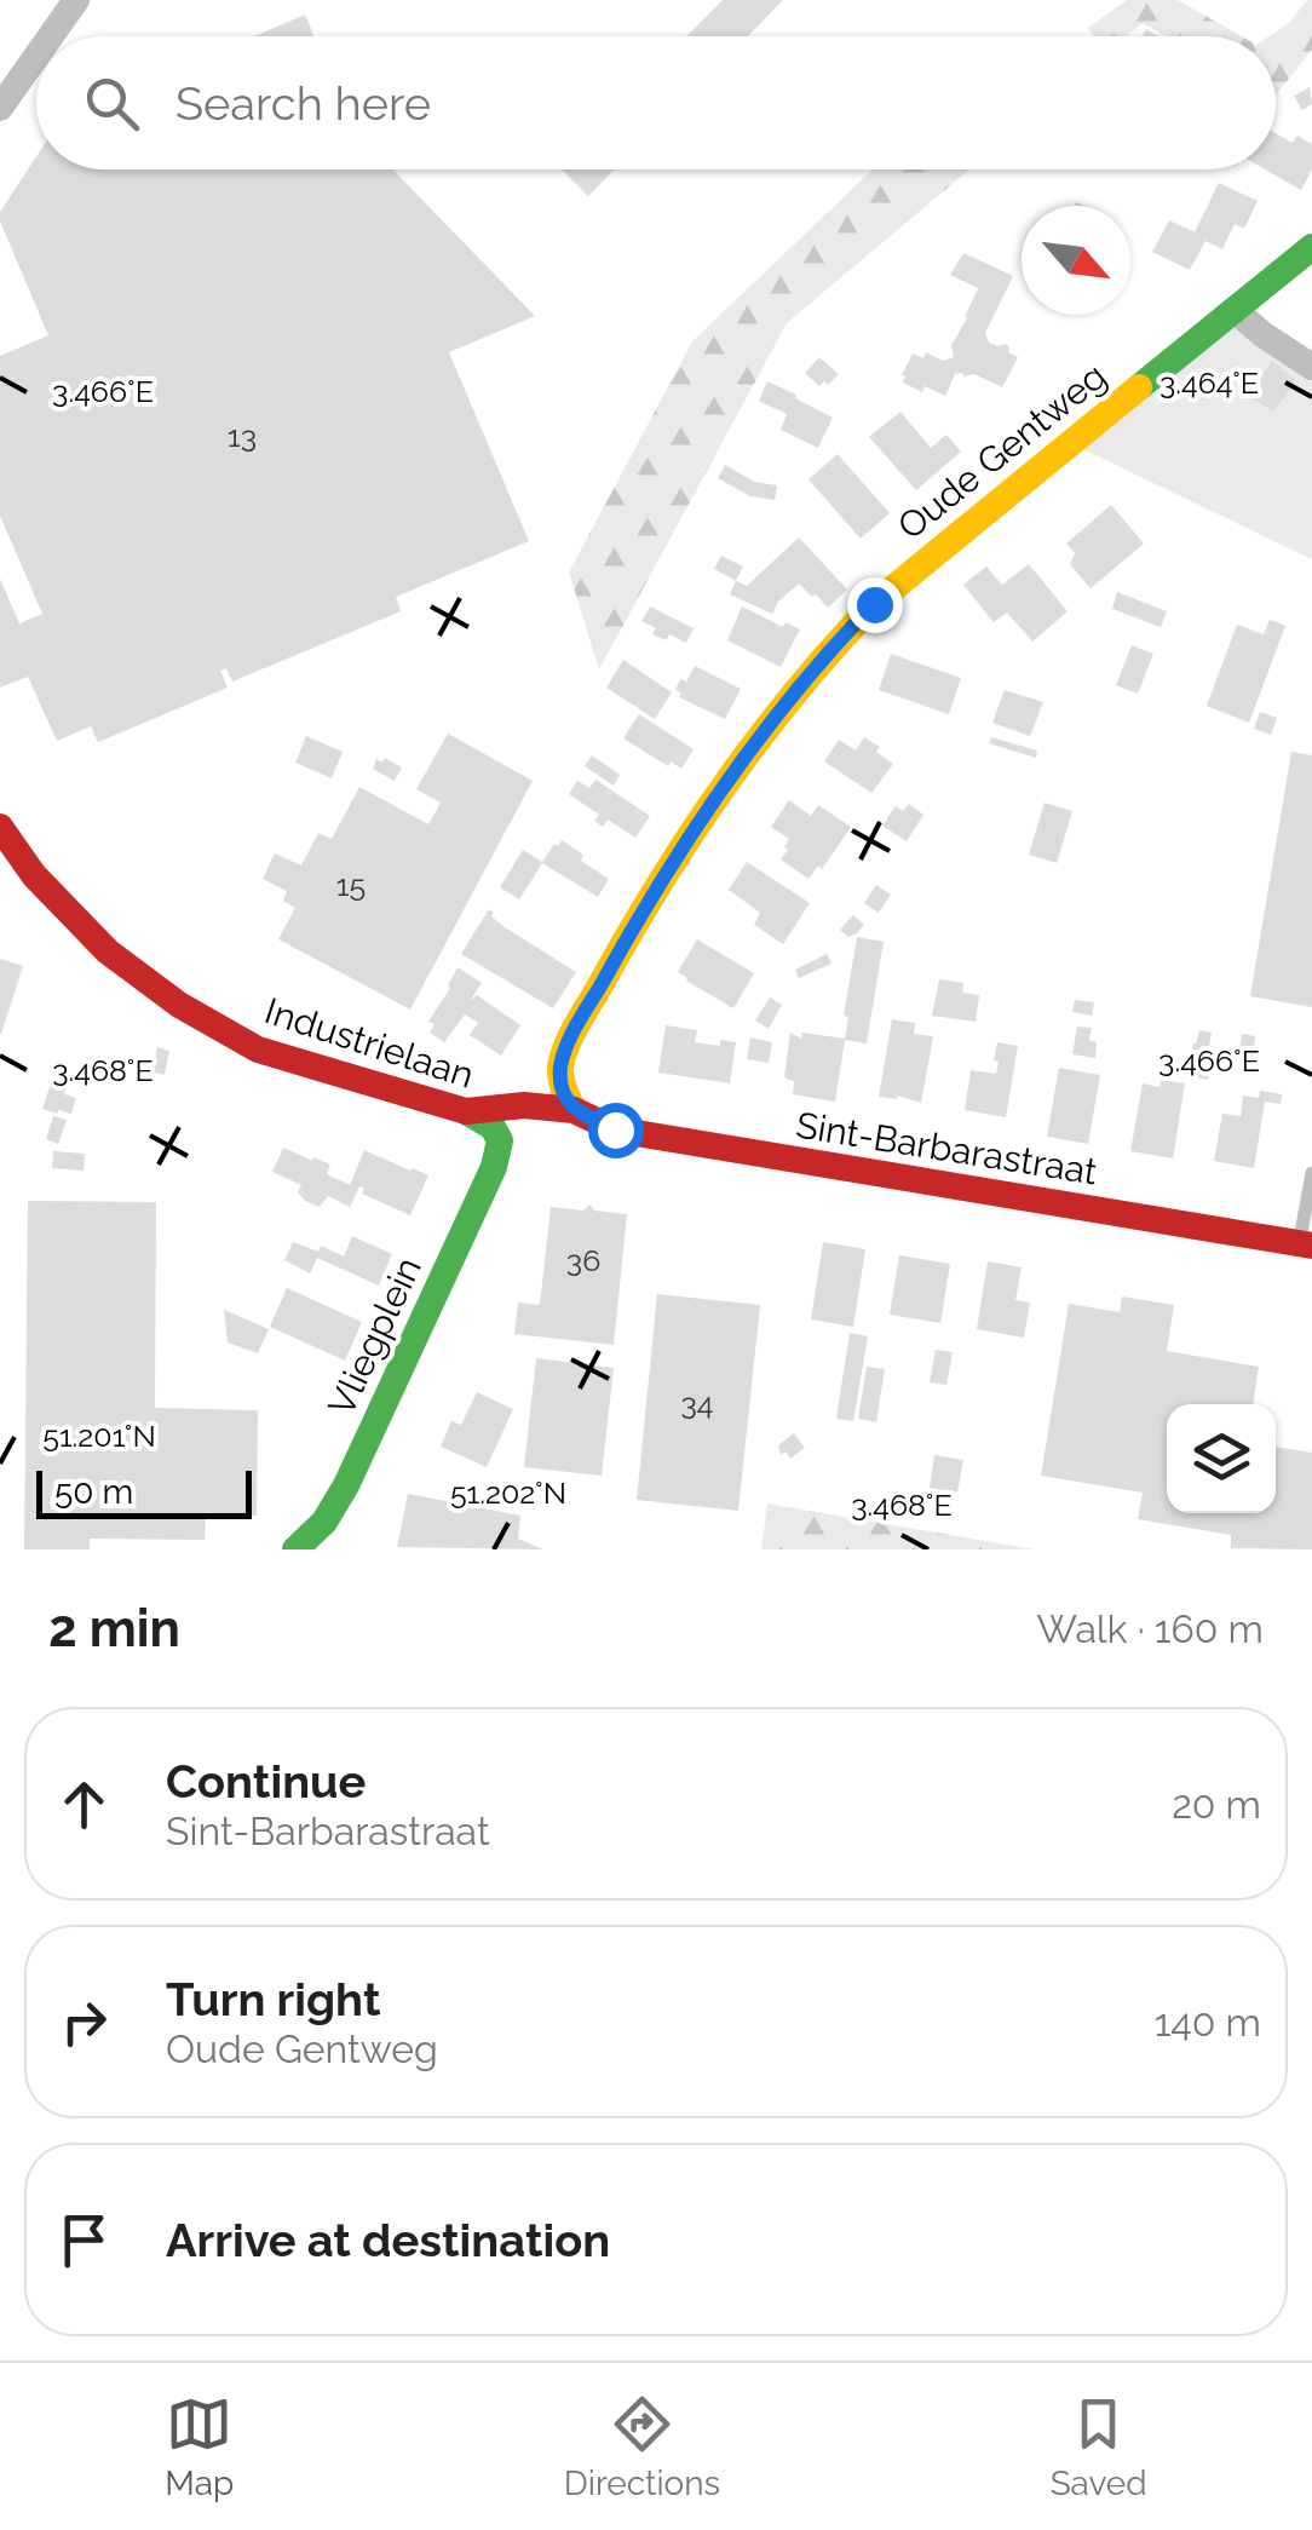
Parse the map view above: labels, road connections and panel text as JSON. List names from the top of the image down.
{
  "streets": {
    "street": [
      "Oude Gentweg",
      "Industrielaan",
      "Sint-Barbarastraat",
      "Vliegplein"
    ]
  },
  "crossings": [
    ["Oude Gentweg", "Sint-Barbarastraat"],
    ["Industrielaan", "Sint-Barbarastraat"],
    ["Industrielaan", "Vliegplein"]
  ],
  "house_numbers": [
    "13",
    "15",
    "36",
    "34"
  ],
  "scale_bar": "50 m",
  "north": "bottom right",
  "page": {
    "search": "Search here",
    "scale": "50 m",
    "heading": ["2 min", "Walk · 160 m"],
    "list": [
      ["Continue", "Sint-Barbarastraat", "20 m"],
      ["Turn right", "Oude Gentweg", "140 m"],
      "Arrive at destination"
    ],
    "nav": ["Map", "Directions", "Saved"]
  },
  "coordinates": [
    "3.464°E",
    "3.466°E",
    "3.468°E",
    "51.201°N",
    "51.202°N"
  ]
}
